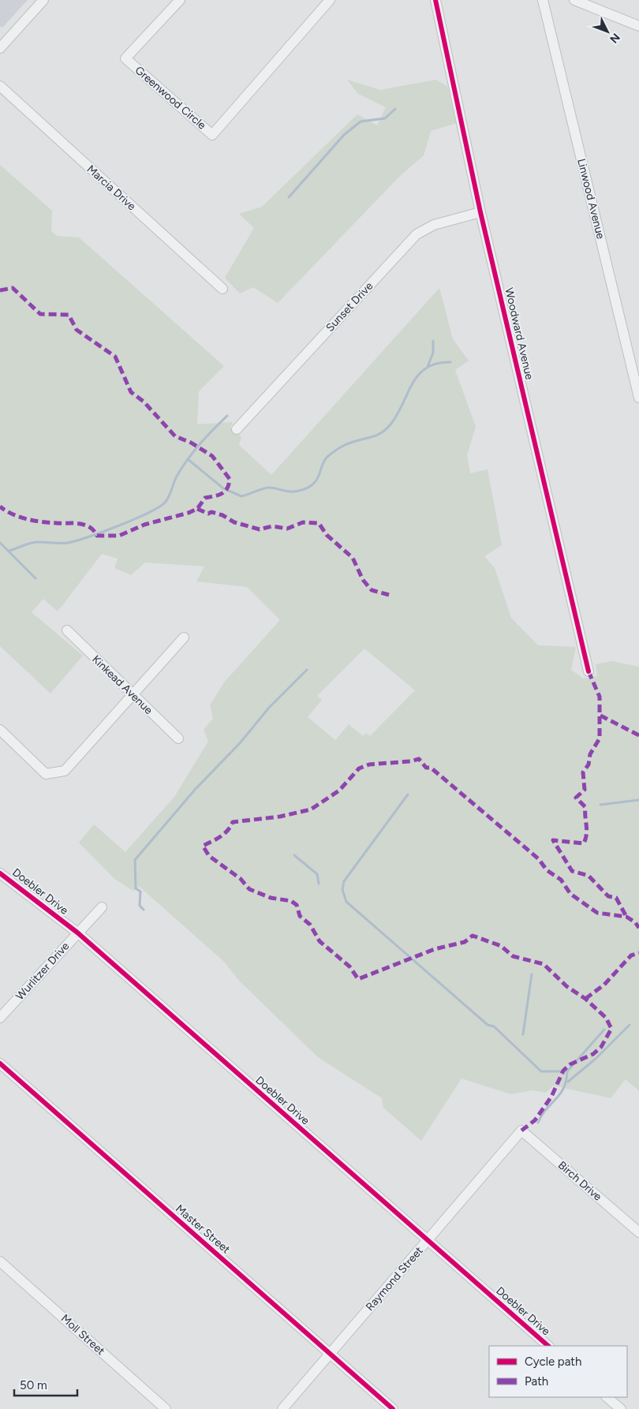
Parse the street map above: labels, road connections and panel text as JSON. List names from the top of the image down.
{
  "streets": {
    "street": [
      "Greenwood Circle",
      "Marcia Drive",
      "Linwood Avenue",
      "Sunset Drive",
      "Woodward Avenue",
      "Kinkead Avenue",
      "Doebler Drive",
      "Wurlitzer Drive",
      "Birch Drive",
      "Master Street",
      "Raymond Street",
      "Moll Street"
    ]
  },
  "crossings": [
    ["Sunset Drive", "Woodward Avenue"],
    ["Doebler Drive", "Wurlitzer Drive"],
    ["Doebler Drive", "Raymond Street"],
    ["Birch Drive", "Raymond Street"],
    ["Master Street", "Raymond Street"]
  ],
  "legend": ["Cycle path", "Path"],
  "scale_bar": "50 m",
  "north": "bottom right"
}
